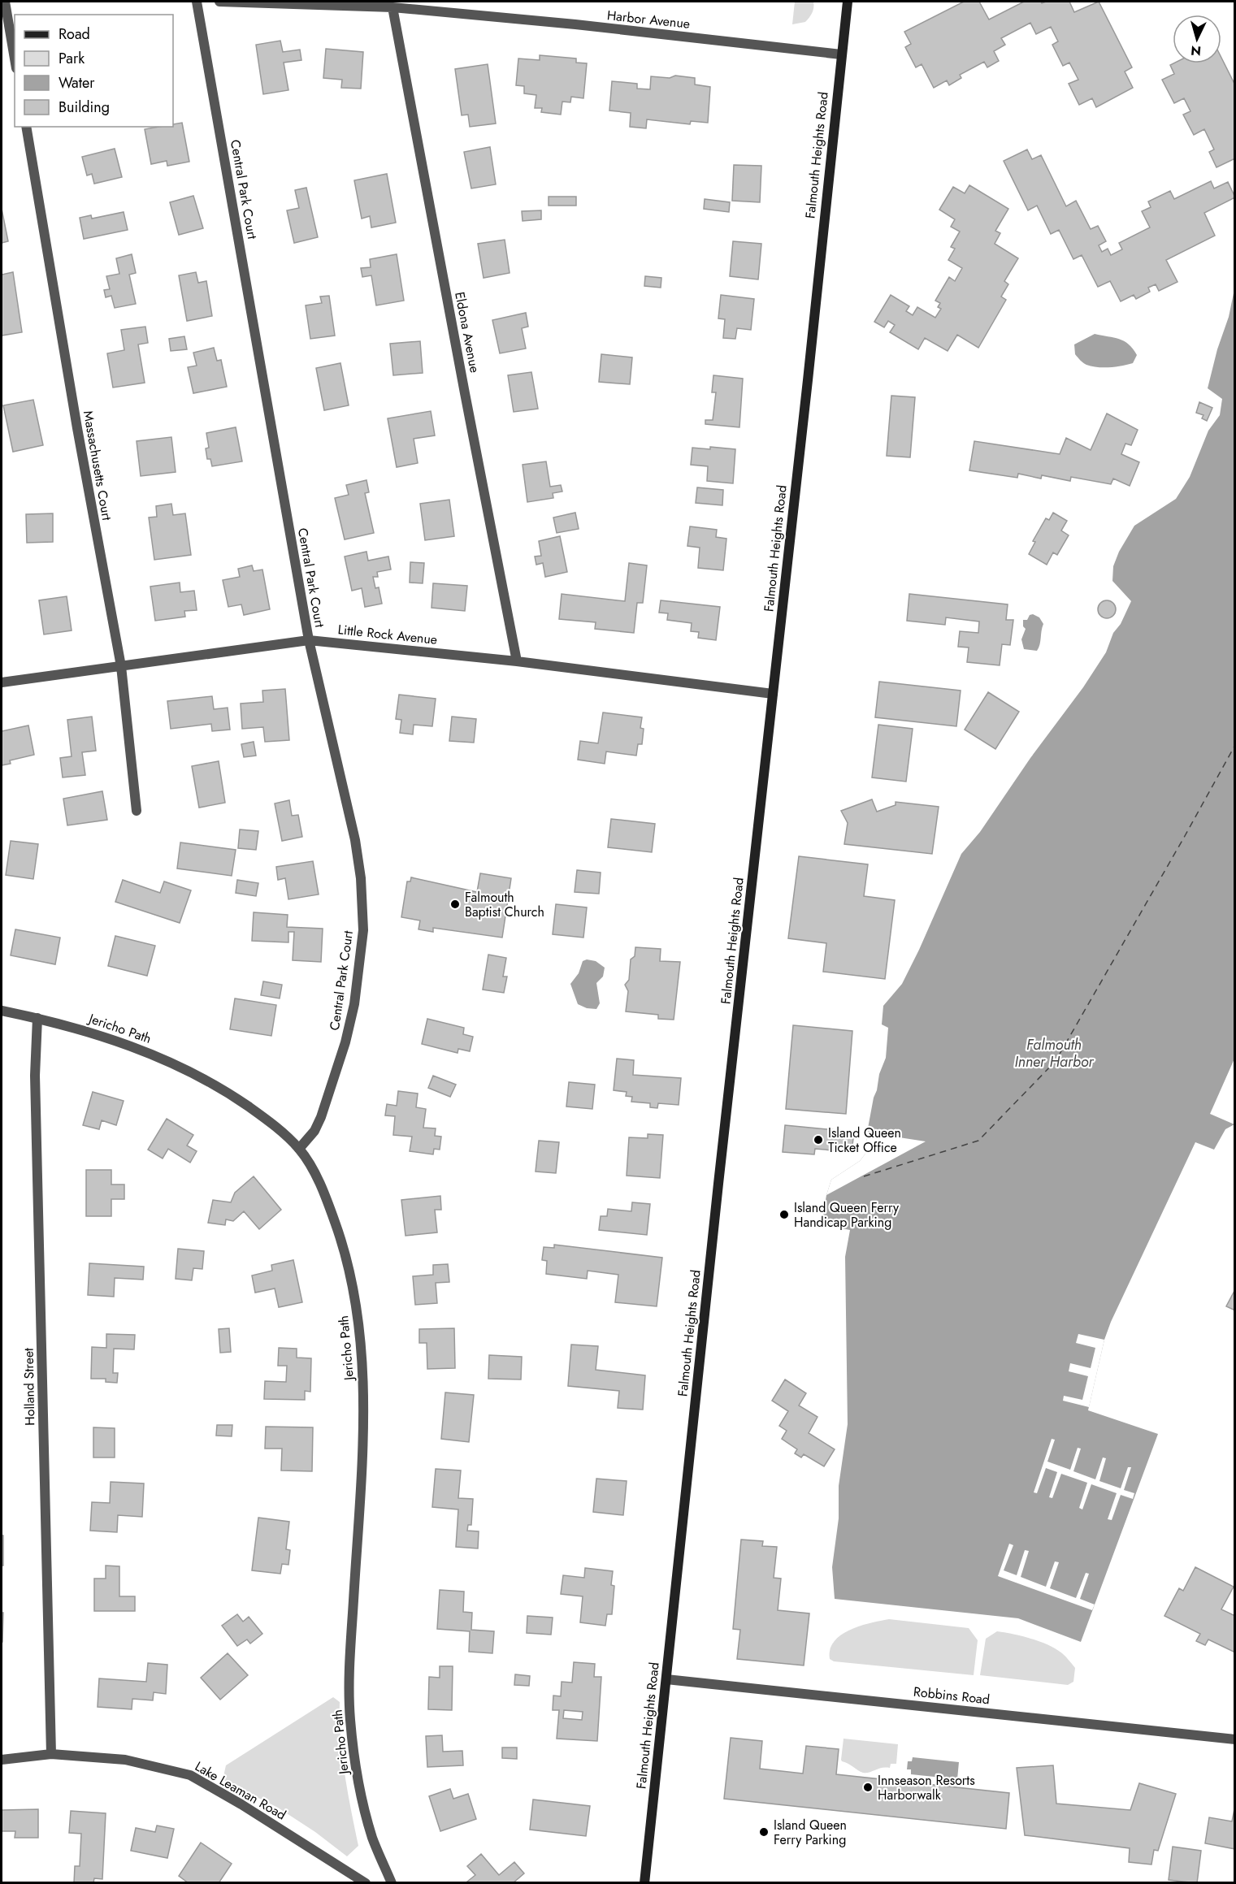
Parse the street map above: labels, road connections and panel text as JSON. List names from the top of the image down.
{
  "streets": {
    "main road": ["Falmouth Heights Road"],
    "street": [
      "Harbor Avenue",
      "Central Park Court",
      "Eldona Avenue",
      "Massachusetts Court",
      "Little Rock Avenue",
      "Jericho Path",
      "Holland Street",
      "Robbins Road",
      "Lake Leaman Road"
    ]
  },
  "crossings": [
    ["Harbor Avenue", "Falmouth Heights Road"],
    ["Harbor Avenue", "Eldona Avenue"],
    ["Falmouth Heights Road", "Little Rock Avenue"],
    ["Falmouth Heights Road", "Robbins Road"],
    ["Central Park Court", "Little Rock Avenue"],
    ["Central Park Court", "Jericho Path"],
    ["Eldona Avenue", "Little Rock Avenue"],
    ["Massachusetts Court", "Little Rock Avenue"],
    ["Jericho Path", "Holland Street"],
    ["Holland Street", "Lake Leaman Road"]
  ],
  "water": ["Falmouth Inner Harbor"],
  "places": [
    "Falmouth Baptist Church",
    "Island Queen Ticket Office",
    "Island Queen Ferry Handicap Parking",
    "Innseason Resorts Harborwalk",
    "Island Queen Ferry Parking"
  ],
  "legend": [
    "Road",
    "Park",
    "Water",
    "Building"
  ],
  "north": "bottom"
}
